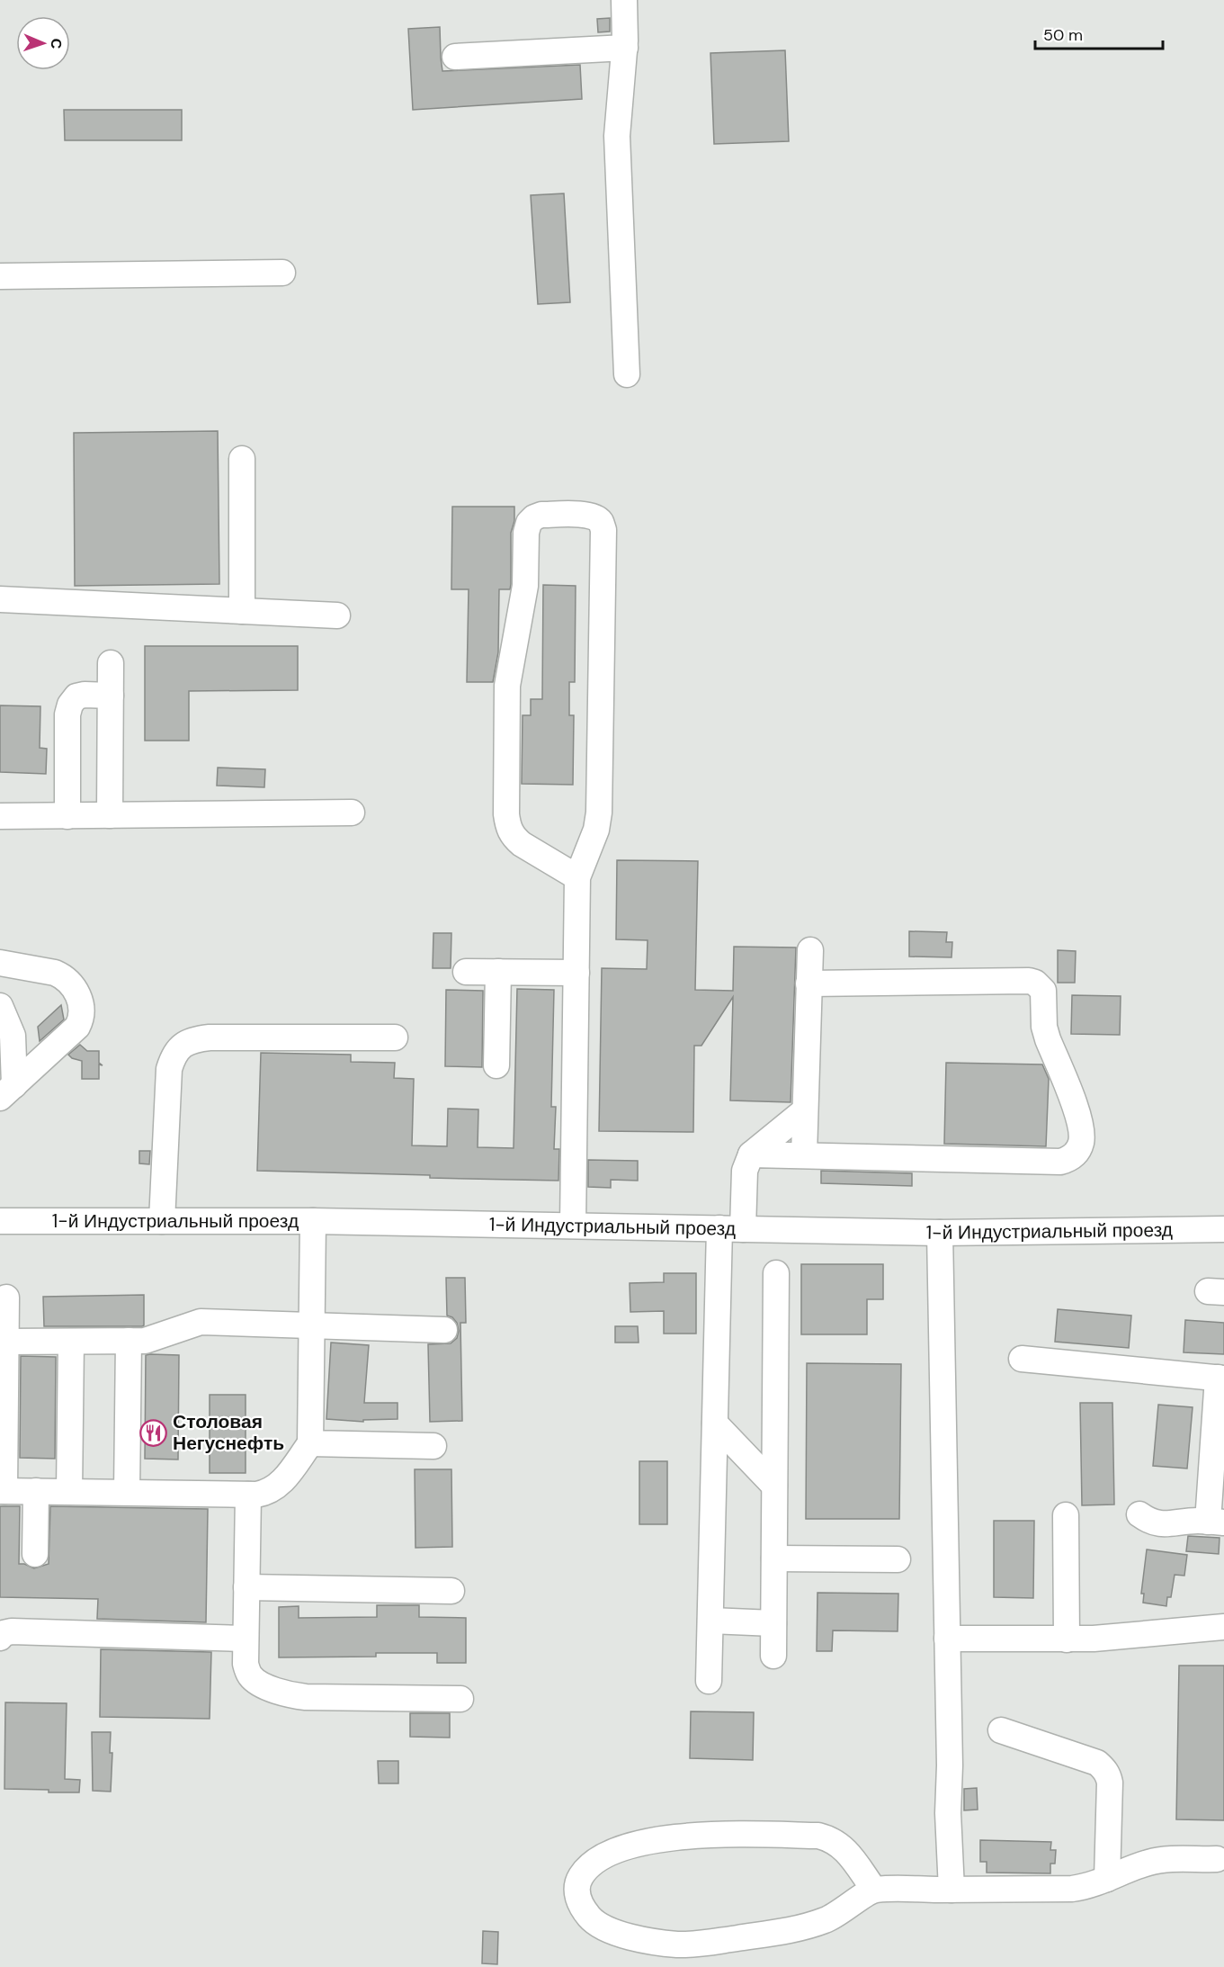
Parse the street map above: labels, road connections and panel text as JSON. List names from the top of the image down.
{
  "streets": {
    "street": ["1-й Индустриальный проезд"]
  },
  "places": {
    "restaurant": ["Столовая Негуснефть"]
  },
  "scale_bar": "50 m",
  "north": "right"
}
